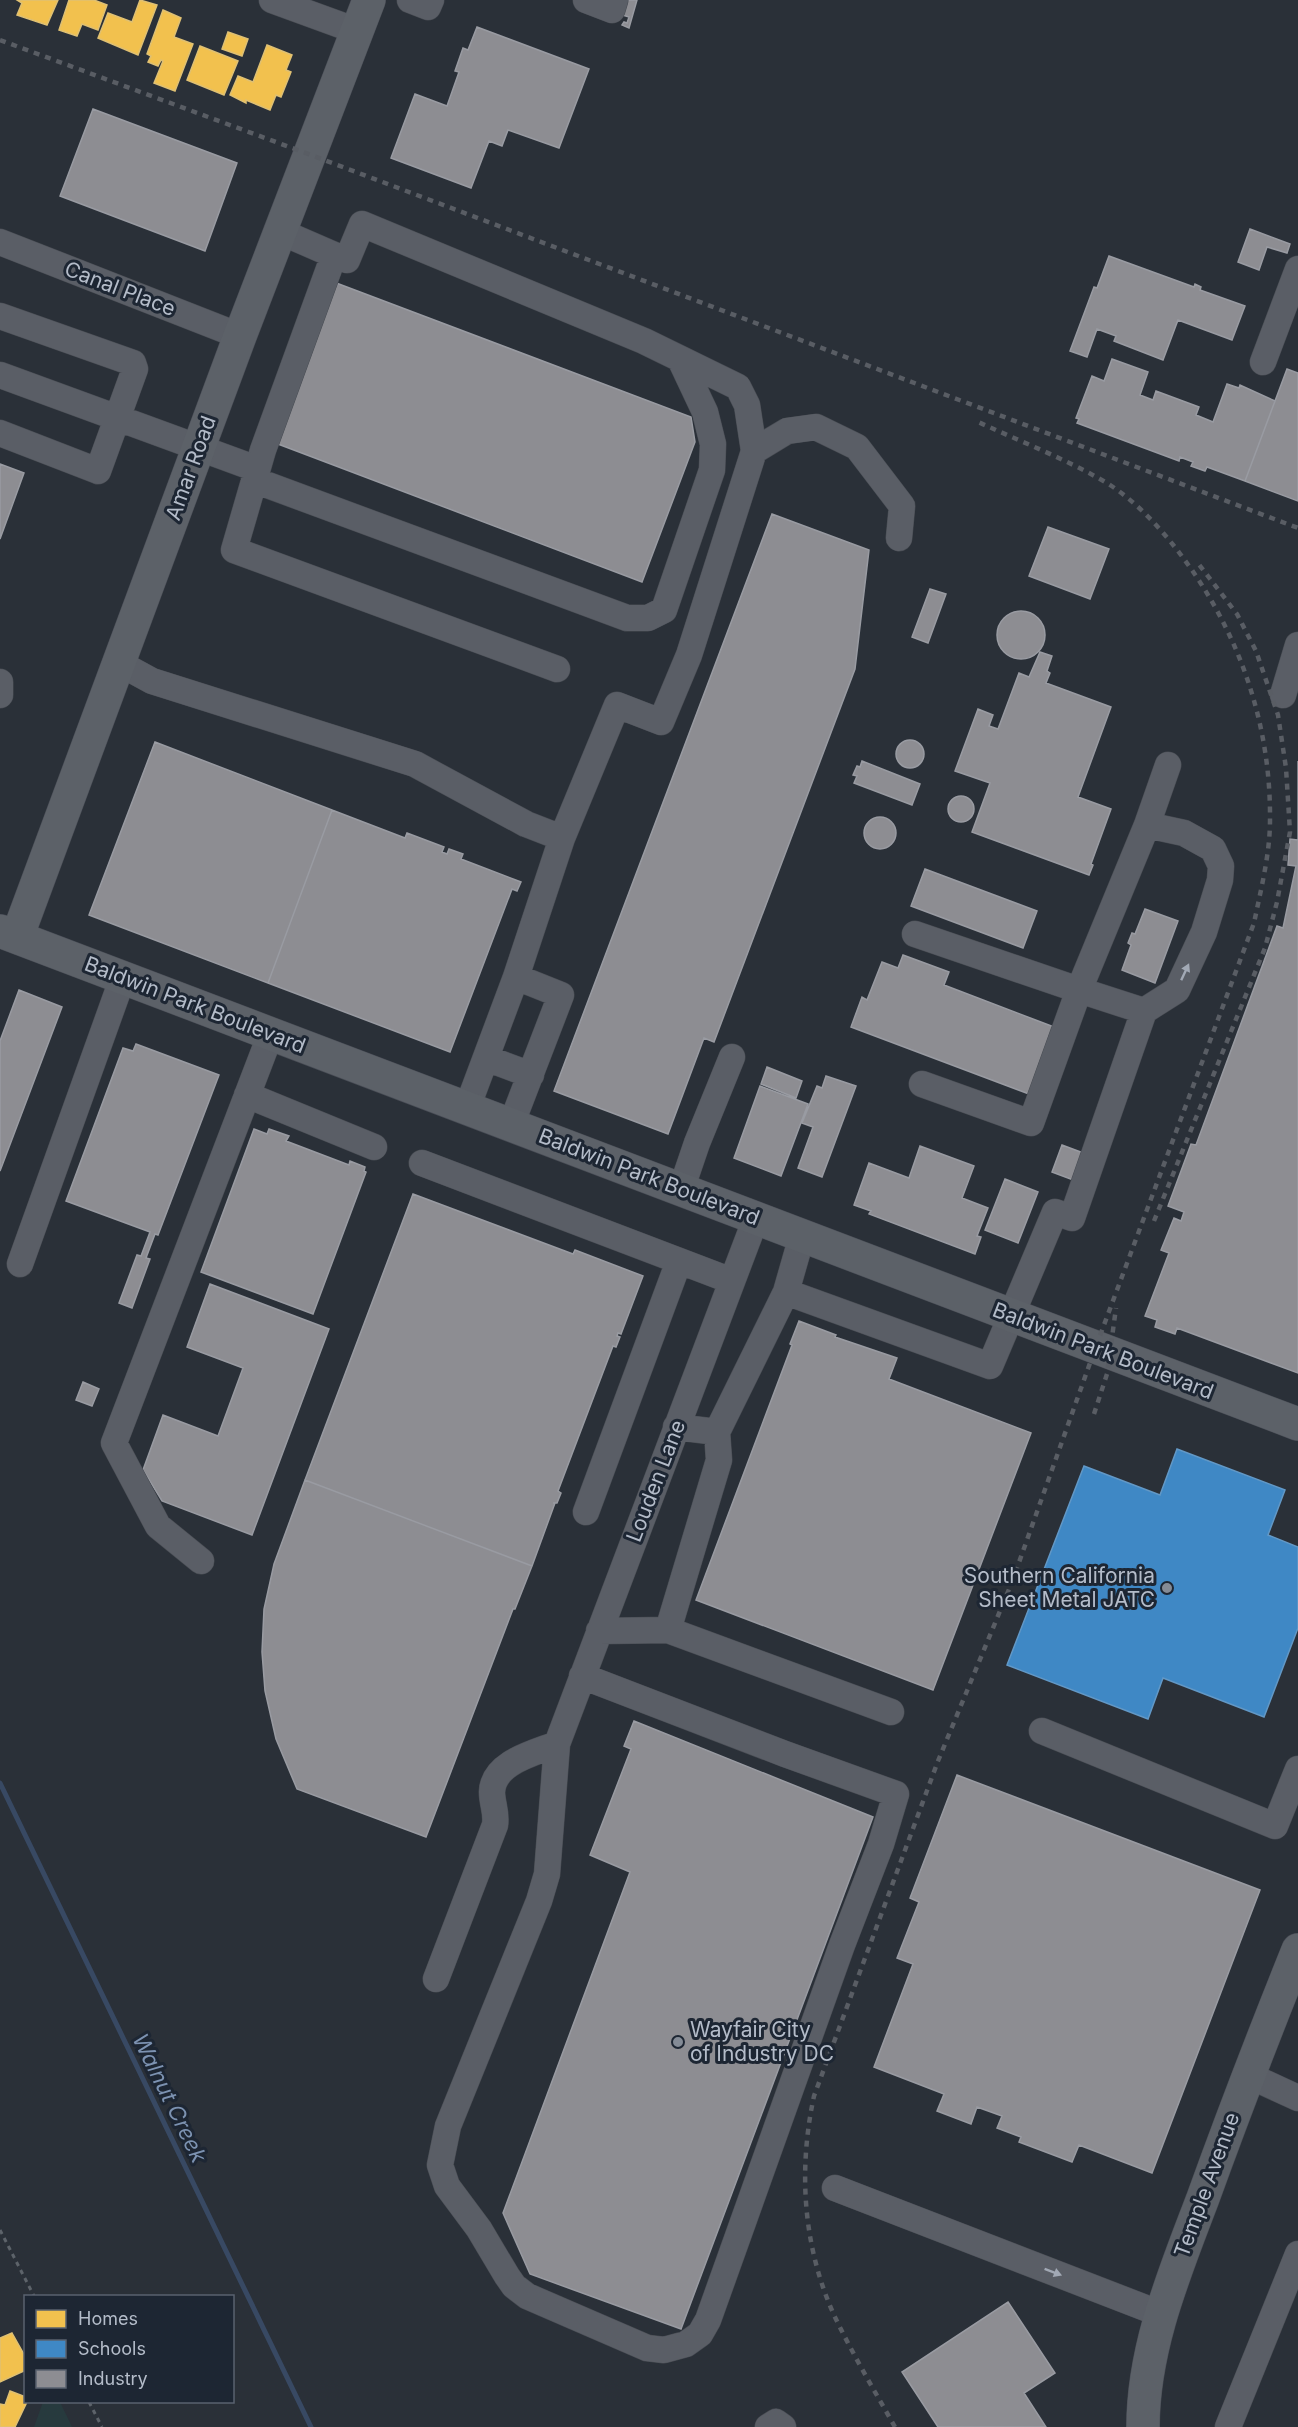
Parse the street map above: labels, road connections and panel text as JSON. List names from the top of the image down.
{
  "streets": {
    "main road": ["Amar Road", "Baldwin Park Boulevard", "Temple Avenue"],
    "street": ["Canal Place", "Louden Lane"]
  },
  "crossings": [
    ["Canal Place", "Amar Road"],
    ["Amar Road", "Baldwin Park Boulevard"],
    ["Baldwin Park Boulevard", "Louden Lane"]
  ],
  "water": ["Walnut Creek"],
  "places": ["Southern California Sheet Metal JATC", "Wayfair City of Industry DC"],
  "legend": ["Homes", "Schools", "Industry"]
}
